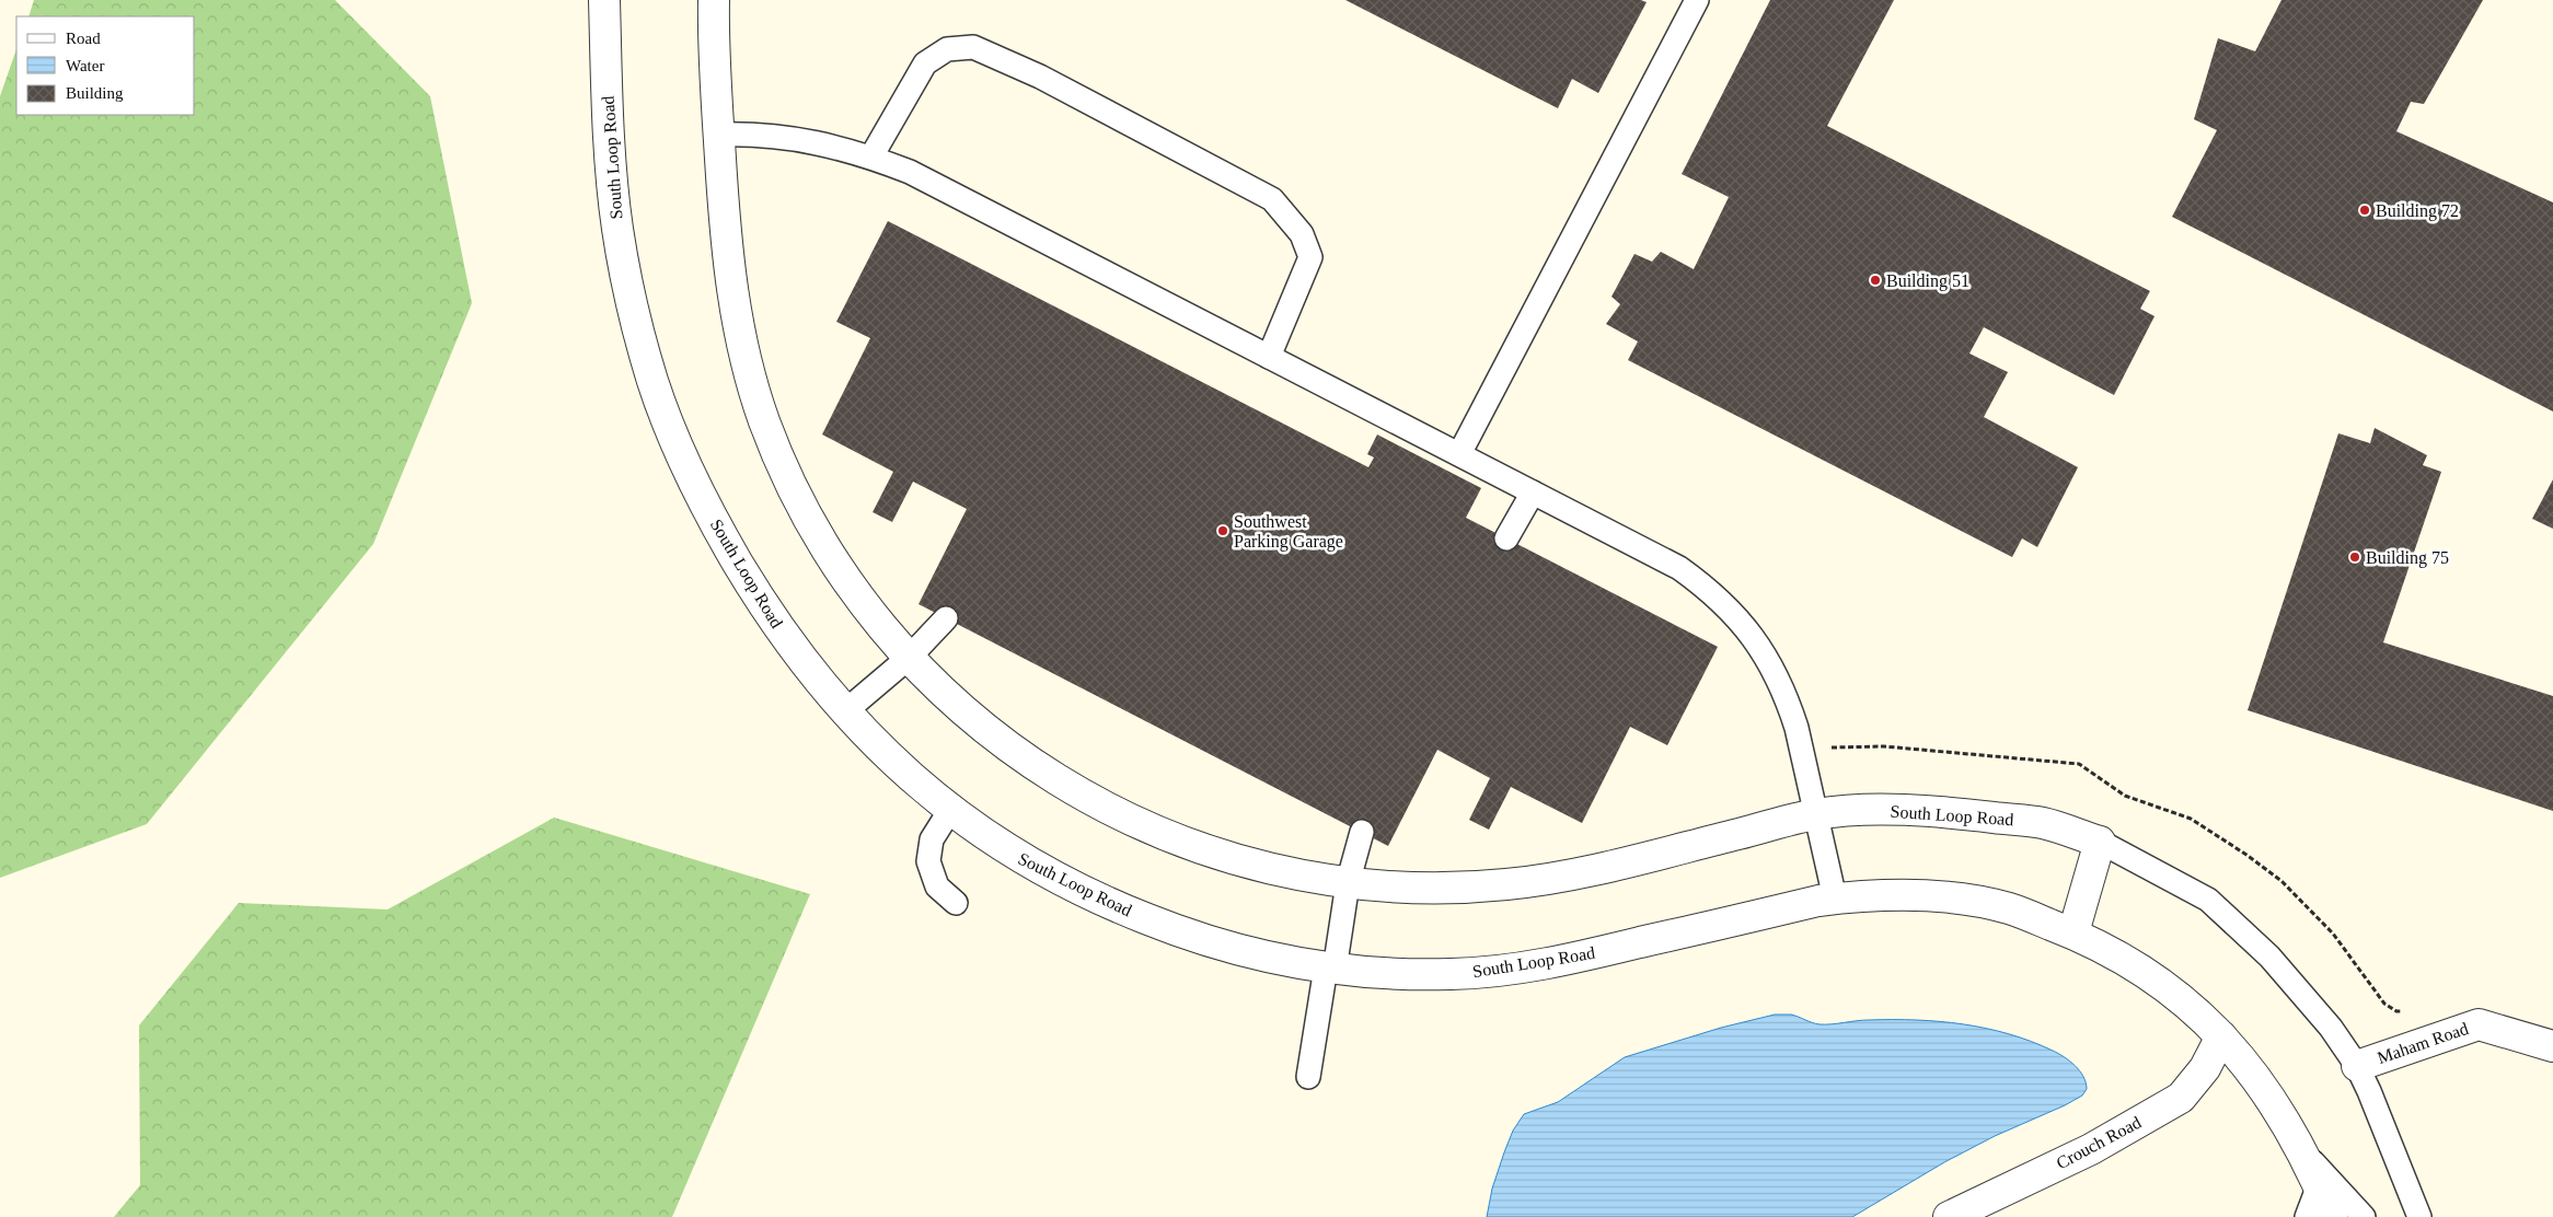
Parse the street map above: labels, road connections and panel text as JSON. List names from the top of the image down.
{
  "streets": {
    "street": ["South Loop Road", "Maham Road", "Crouch Road"]
  },
  "crossings": [
    ["South Loop Road", "Crouch Road"]
  ],
  "places": [
    "Building 72",
    "Building 51",
    "Southwest Parking Garage",
    "Building 75"
  ],
  "legend": ["Road", "Water", "Building"]
}
